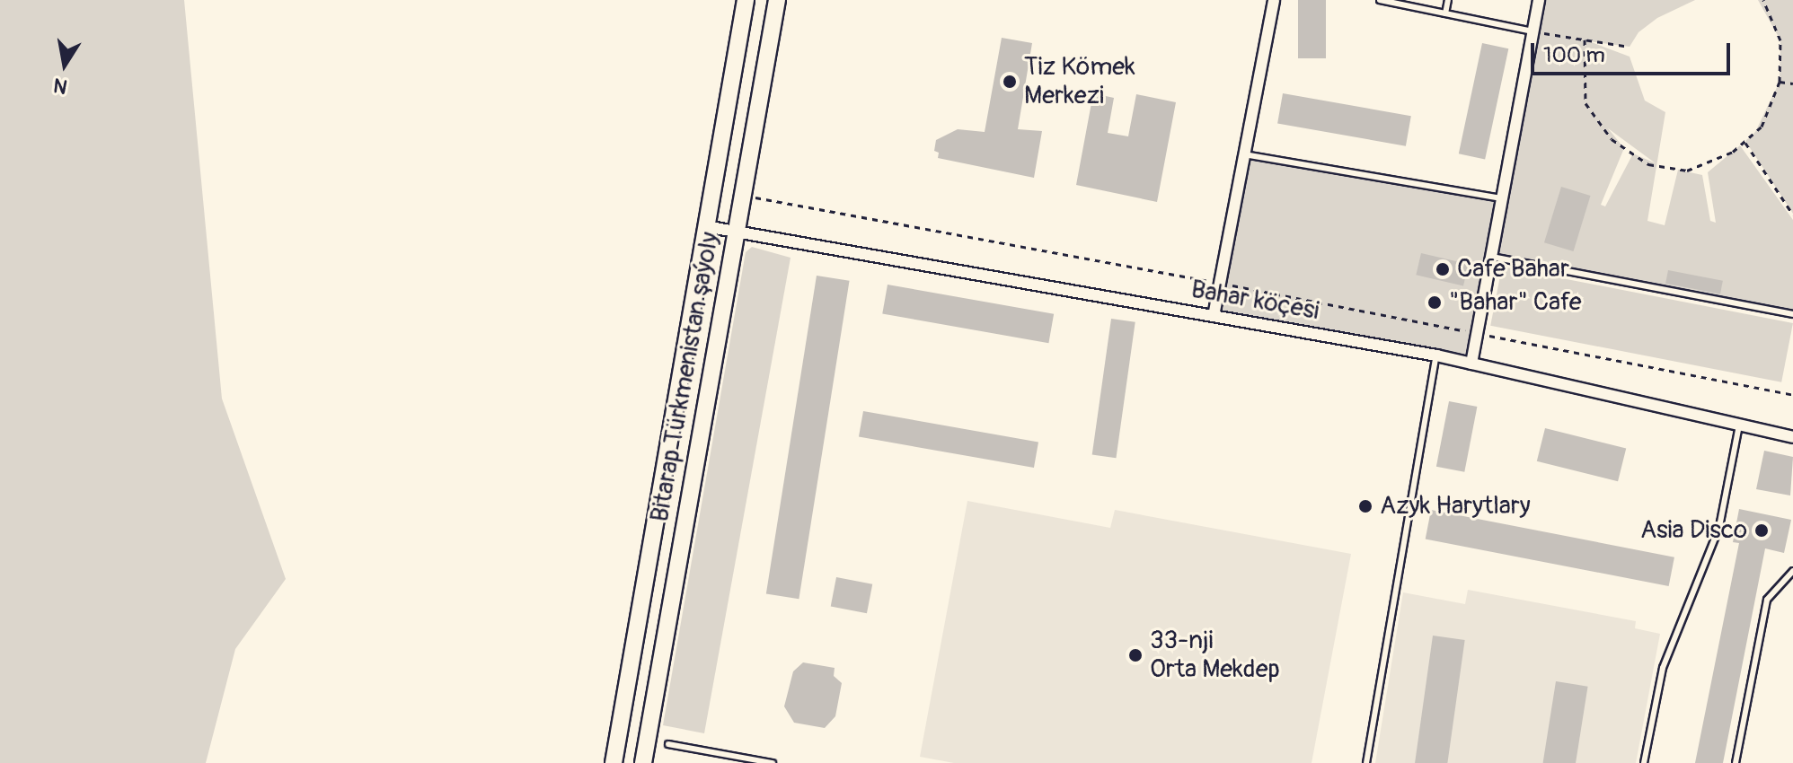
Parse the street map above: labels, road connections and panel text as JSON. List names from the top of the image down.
{
  "streets": {
    "main road": ["Bitarap Türkmenistan şaýoly"],
    "street": ["Bahar köçesi"]
  },
  "crossings": [
    ["Bahar köçesi", "Bitarap Türkmenistan şaýoly"]
  ],
  "places": [
    "Tiz Kömek Merkezi",
    "Cafe Bahar",
    "\"Bahar\" Cafe",
    "Azyk Harytlary",
    "Asia Disco",
    "33-nji Orta Mekdep"
  ],
  "scale_bar": "100 m",
  "north": "bottom"
}
